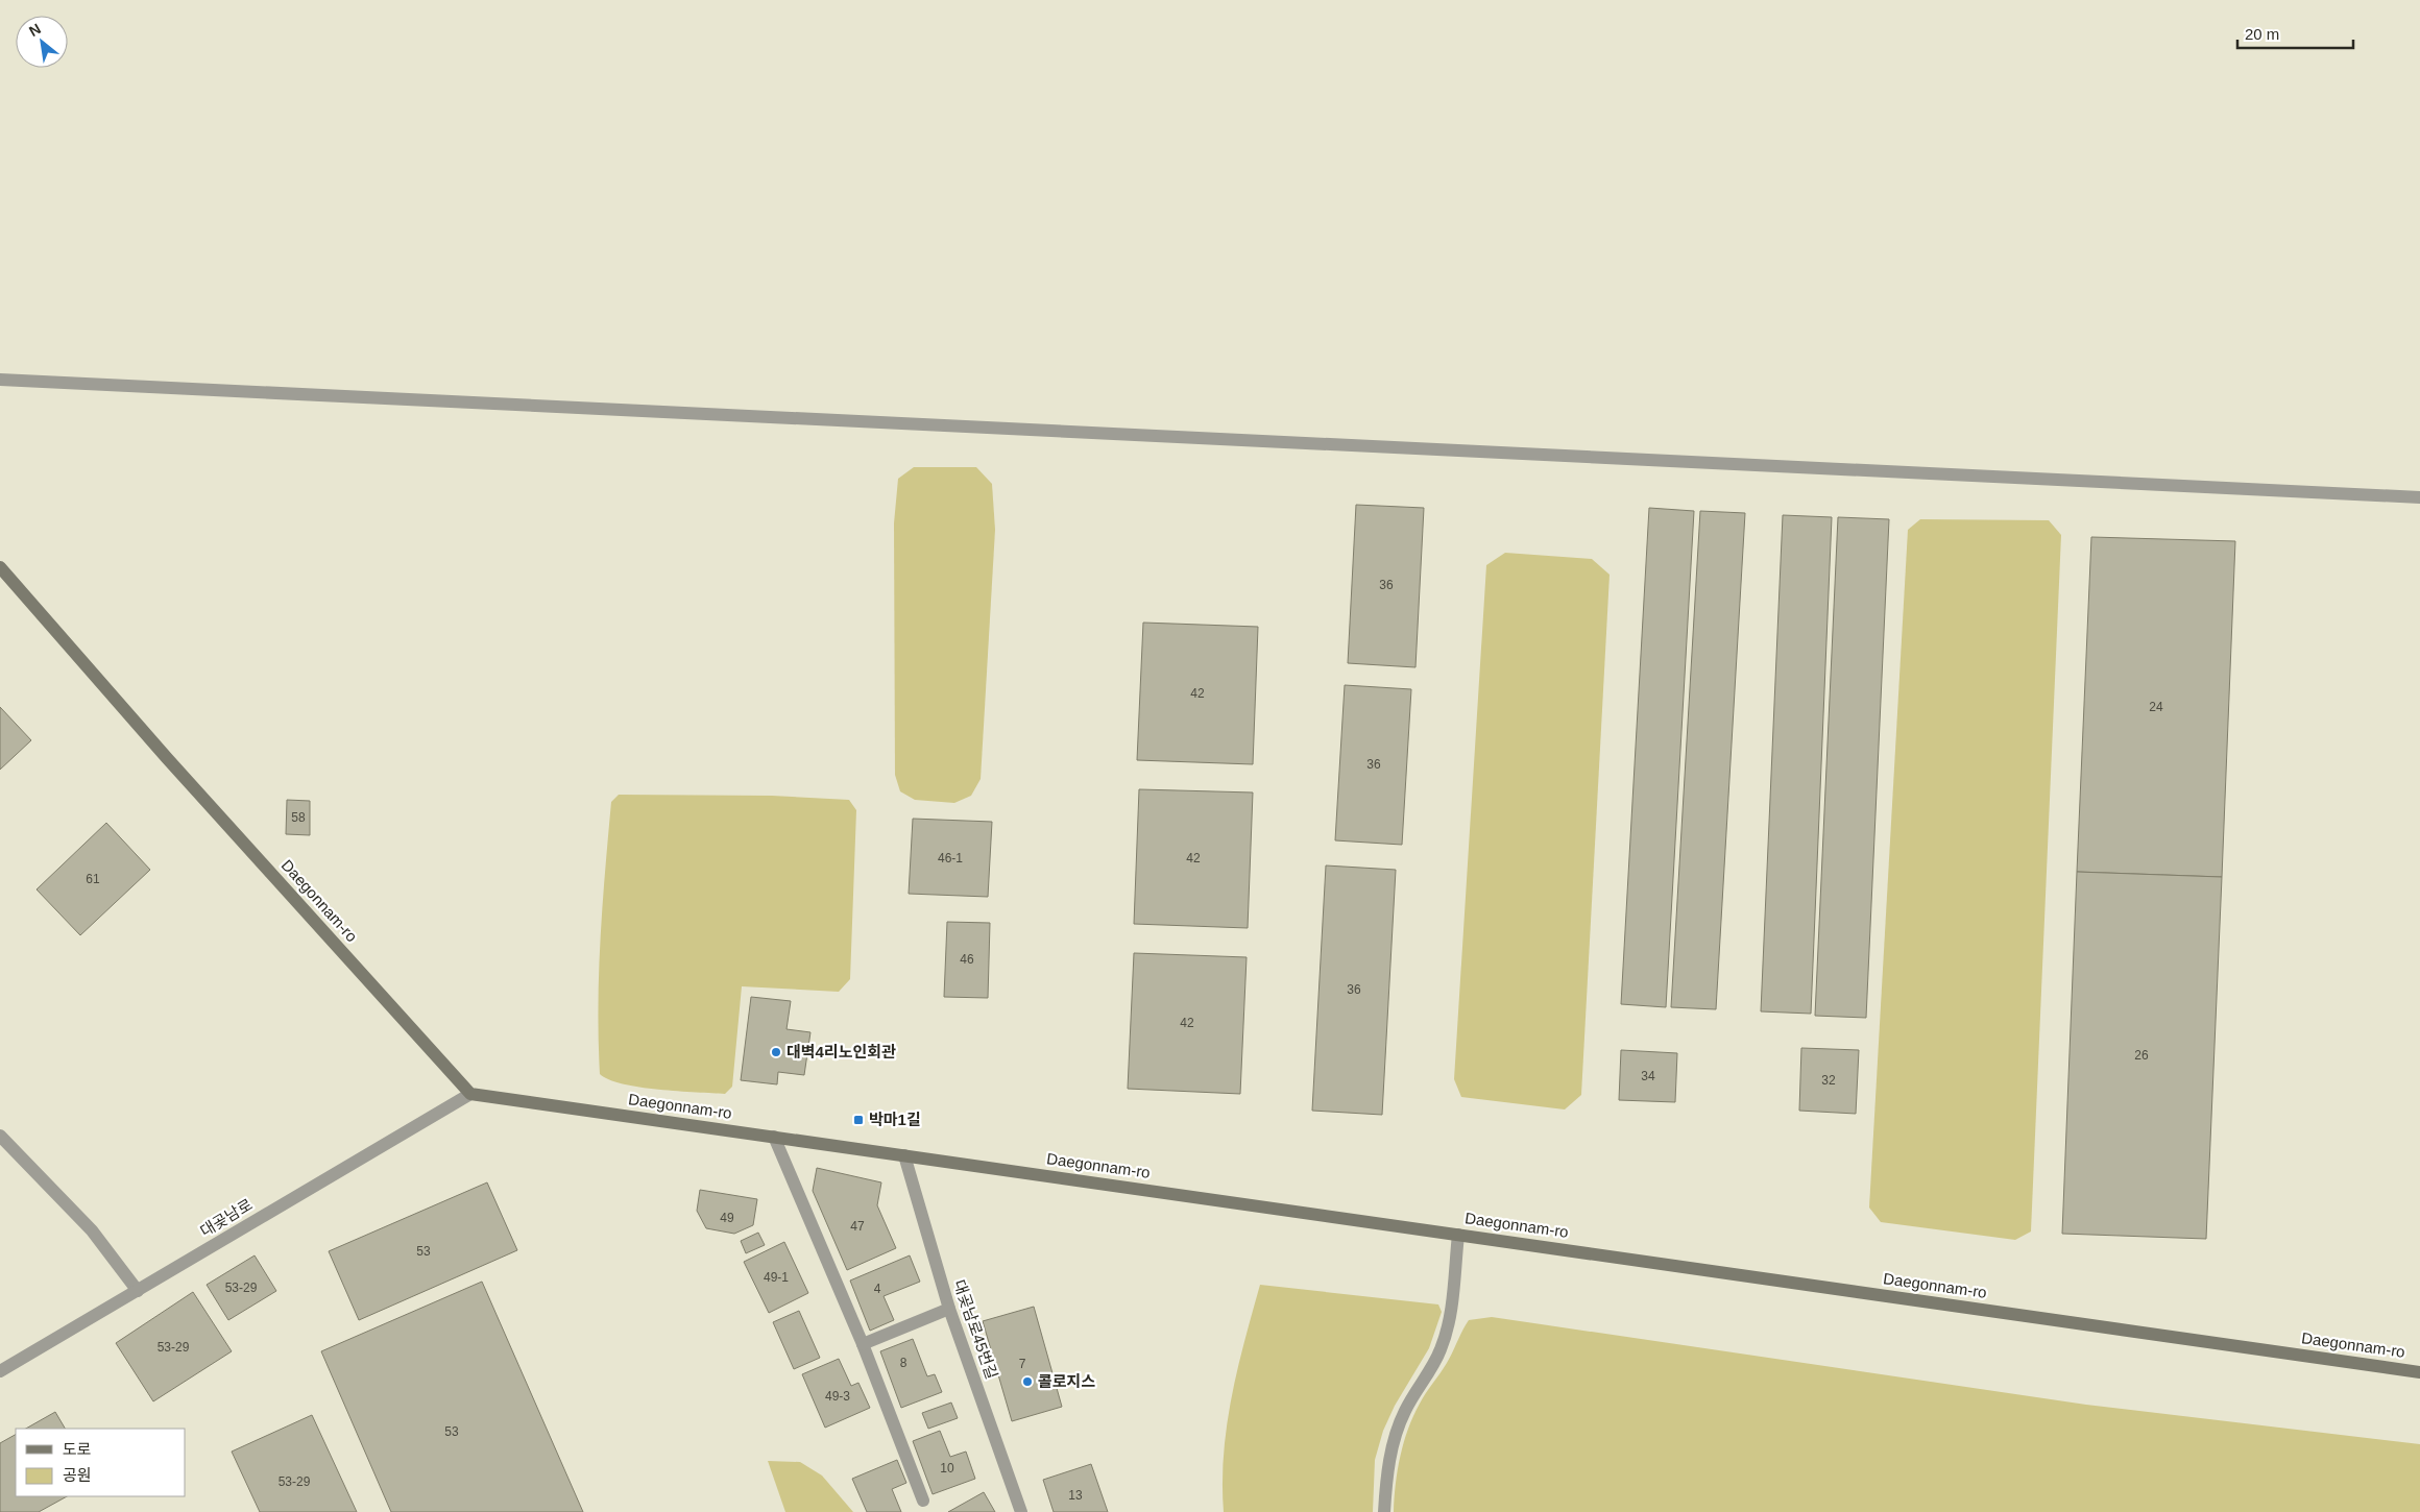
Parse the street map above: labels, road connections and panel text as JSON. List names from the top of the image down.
{
  "streets": {
    "street": ["Daegonnam-ro", "대곶남로", "대곶남로45번길"]
  },
  "crossings": [
    ["Daegonnam-ro", "대곶남로"],
    ["Daegonnam-ro", "대곶남로45번길"]
  ],
  "places": {
    "other": ["대벽4리노인회관", "콜로지스"],
    "transit": ["박마1길"]
  },
  "house_numbers": [
    "36",
    "42",
    "24",
    "36",
    "58",
    "46-1",
    "42",
    "61",
    "46",
    "36",
    "42",
    "26",
    "34",
    "32",
    "49",
    "47",
    "53",
    "49-1",
    "53-29",
    "4",
    "53-29",
    "8",
    "7",
    "49-3",
    "53",
    "10",
    "53-29",
    "13"
  ],
  "legend": ["도로", "공원"],
  "scale_bar": "20 m",
  "north": "top left"
}
